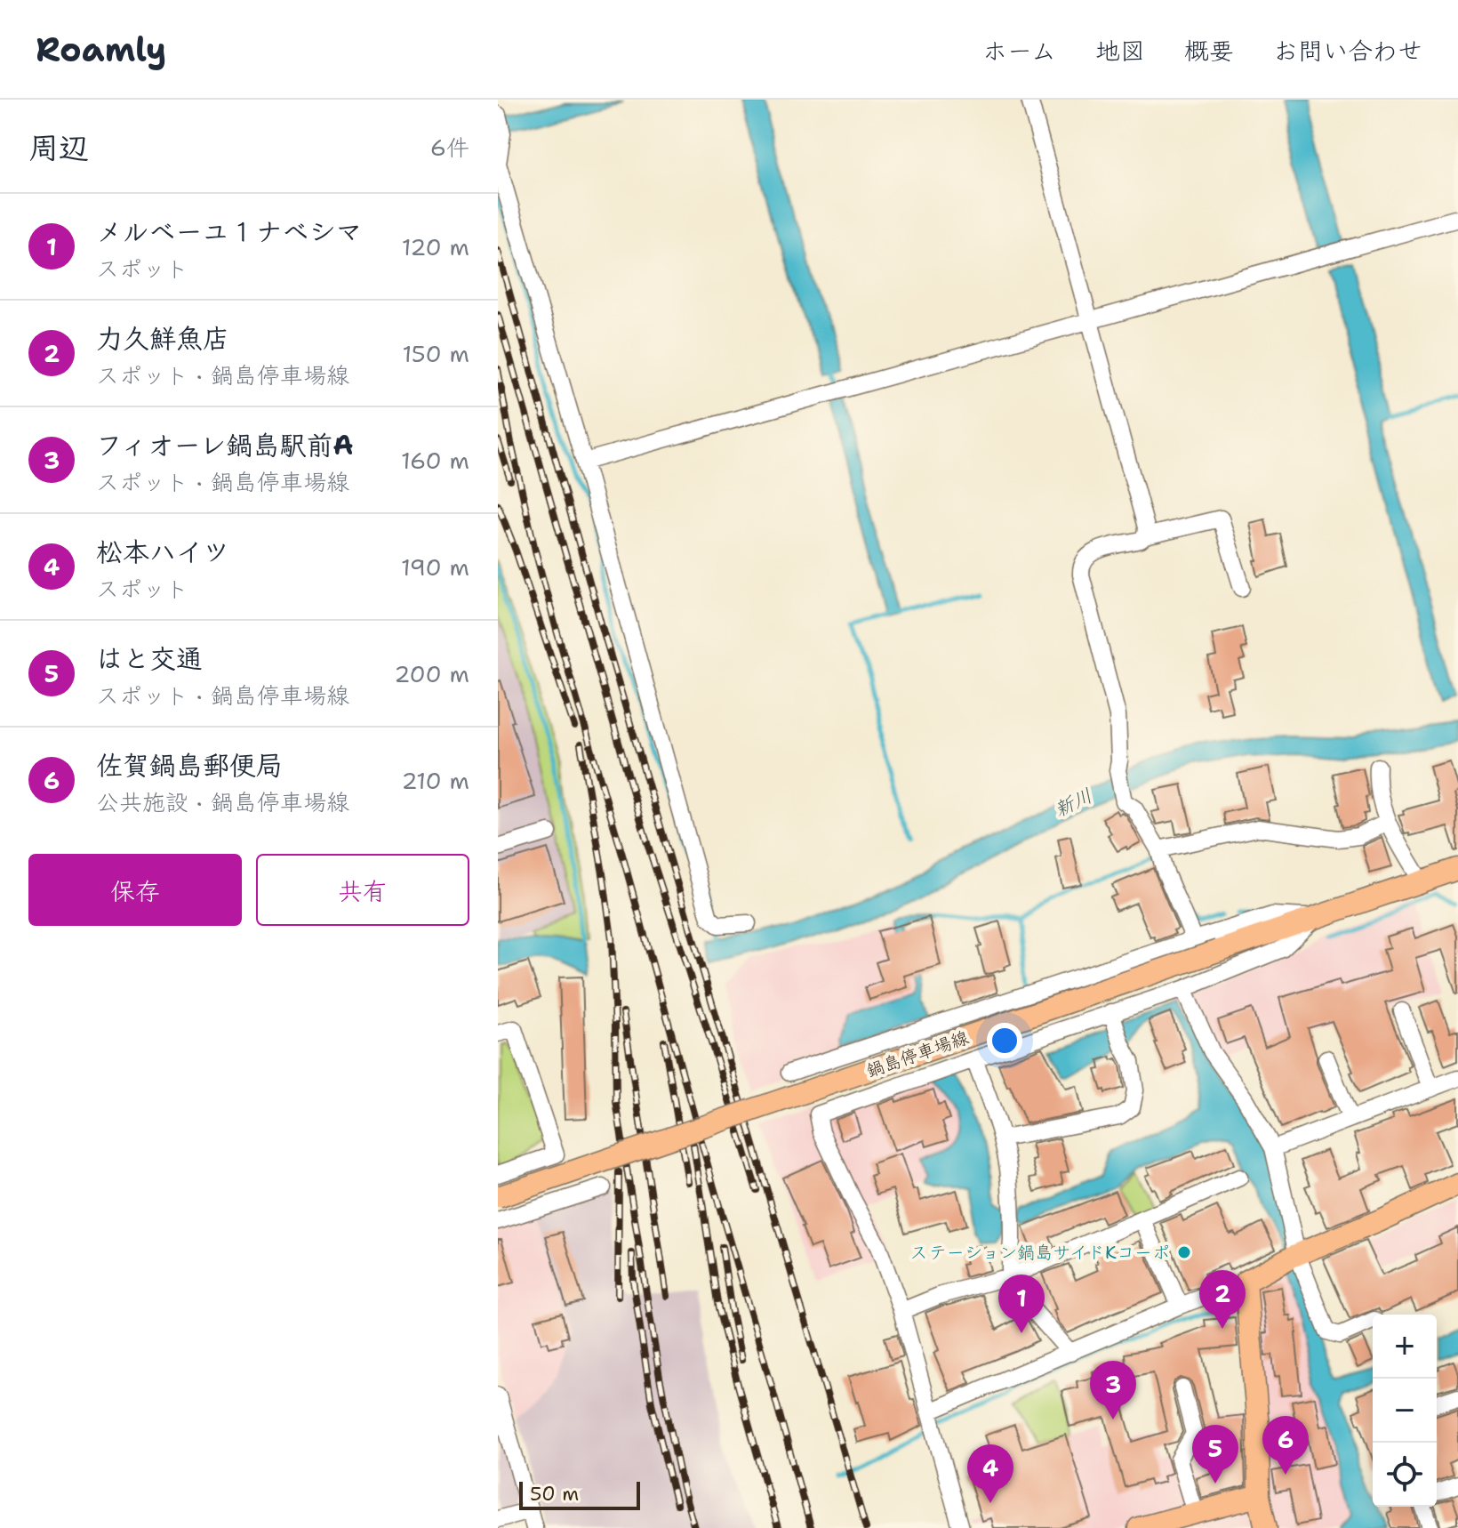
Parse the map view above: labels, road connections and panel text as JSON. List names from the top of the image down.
{
  "streets": {
    "main road": ["鍋島停車場線"]
  },
  "water": ["新川"],
  "places": ["ステーション鍋島サイドKコーポ"],
  "scale_bar": "50 m",
  "page": {
    "header": "Roamly",
    "nav": [
      "ホーム",
      "地図",
      "概要",
      "お問い合わせ"
    ],
    "heading": ["周辺", "6件"],
    "list": [
      {
        "mark": "1",
        "name": "メルベーユ１ナベシマ",
        "note": "スポット",
        "value": "120 m"
      },
      {
        "mark": "2",
        "name": "力久鮮魚店",
        "note": "スポット · 鍋島停車場線",
        "value": "150 m"
      },
      {
        "mark": "3",
        "name": "フィオーレ鍋島駅前A",
        "note": "スポット · 鍋島停車場線",
        "value": "160 m"
      },
      {
        "mark": "4",
        "name": "松本ハイツ",
        "note": "スポット",
        "value": "190 m"
      },
      {
        "mark": "5",
        "name": "はと交通",
        "note": "スポット · 鍋島停車場線",
        "value": "200 m"
      },
      {
        "mark": "6",
        "name": "佐賀鍋島郵便局",
        "note": "公共施設 · 鍋島停車場線",
        "value": "210 m"
      }
    ],
    "buttons": ["保存", "共有"],
    "pins": [
      "2",
      "1",
      "3",
      "6",
      "5",
      "4"
    ],
    "map_buttons": ["+", "−"],
    "scale": "50 m"
  }
}
